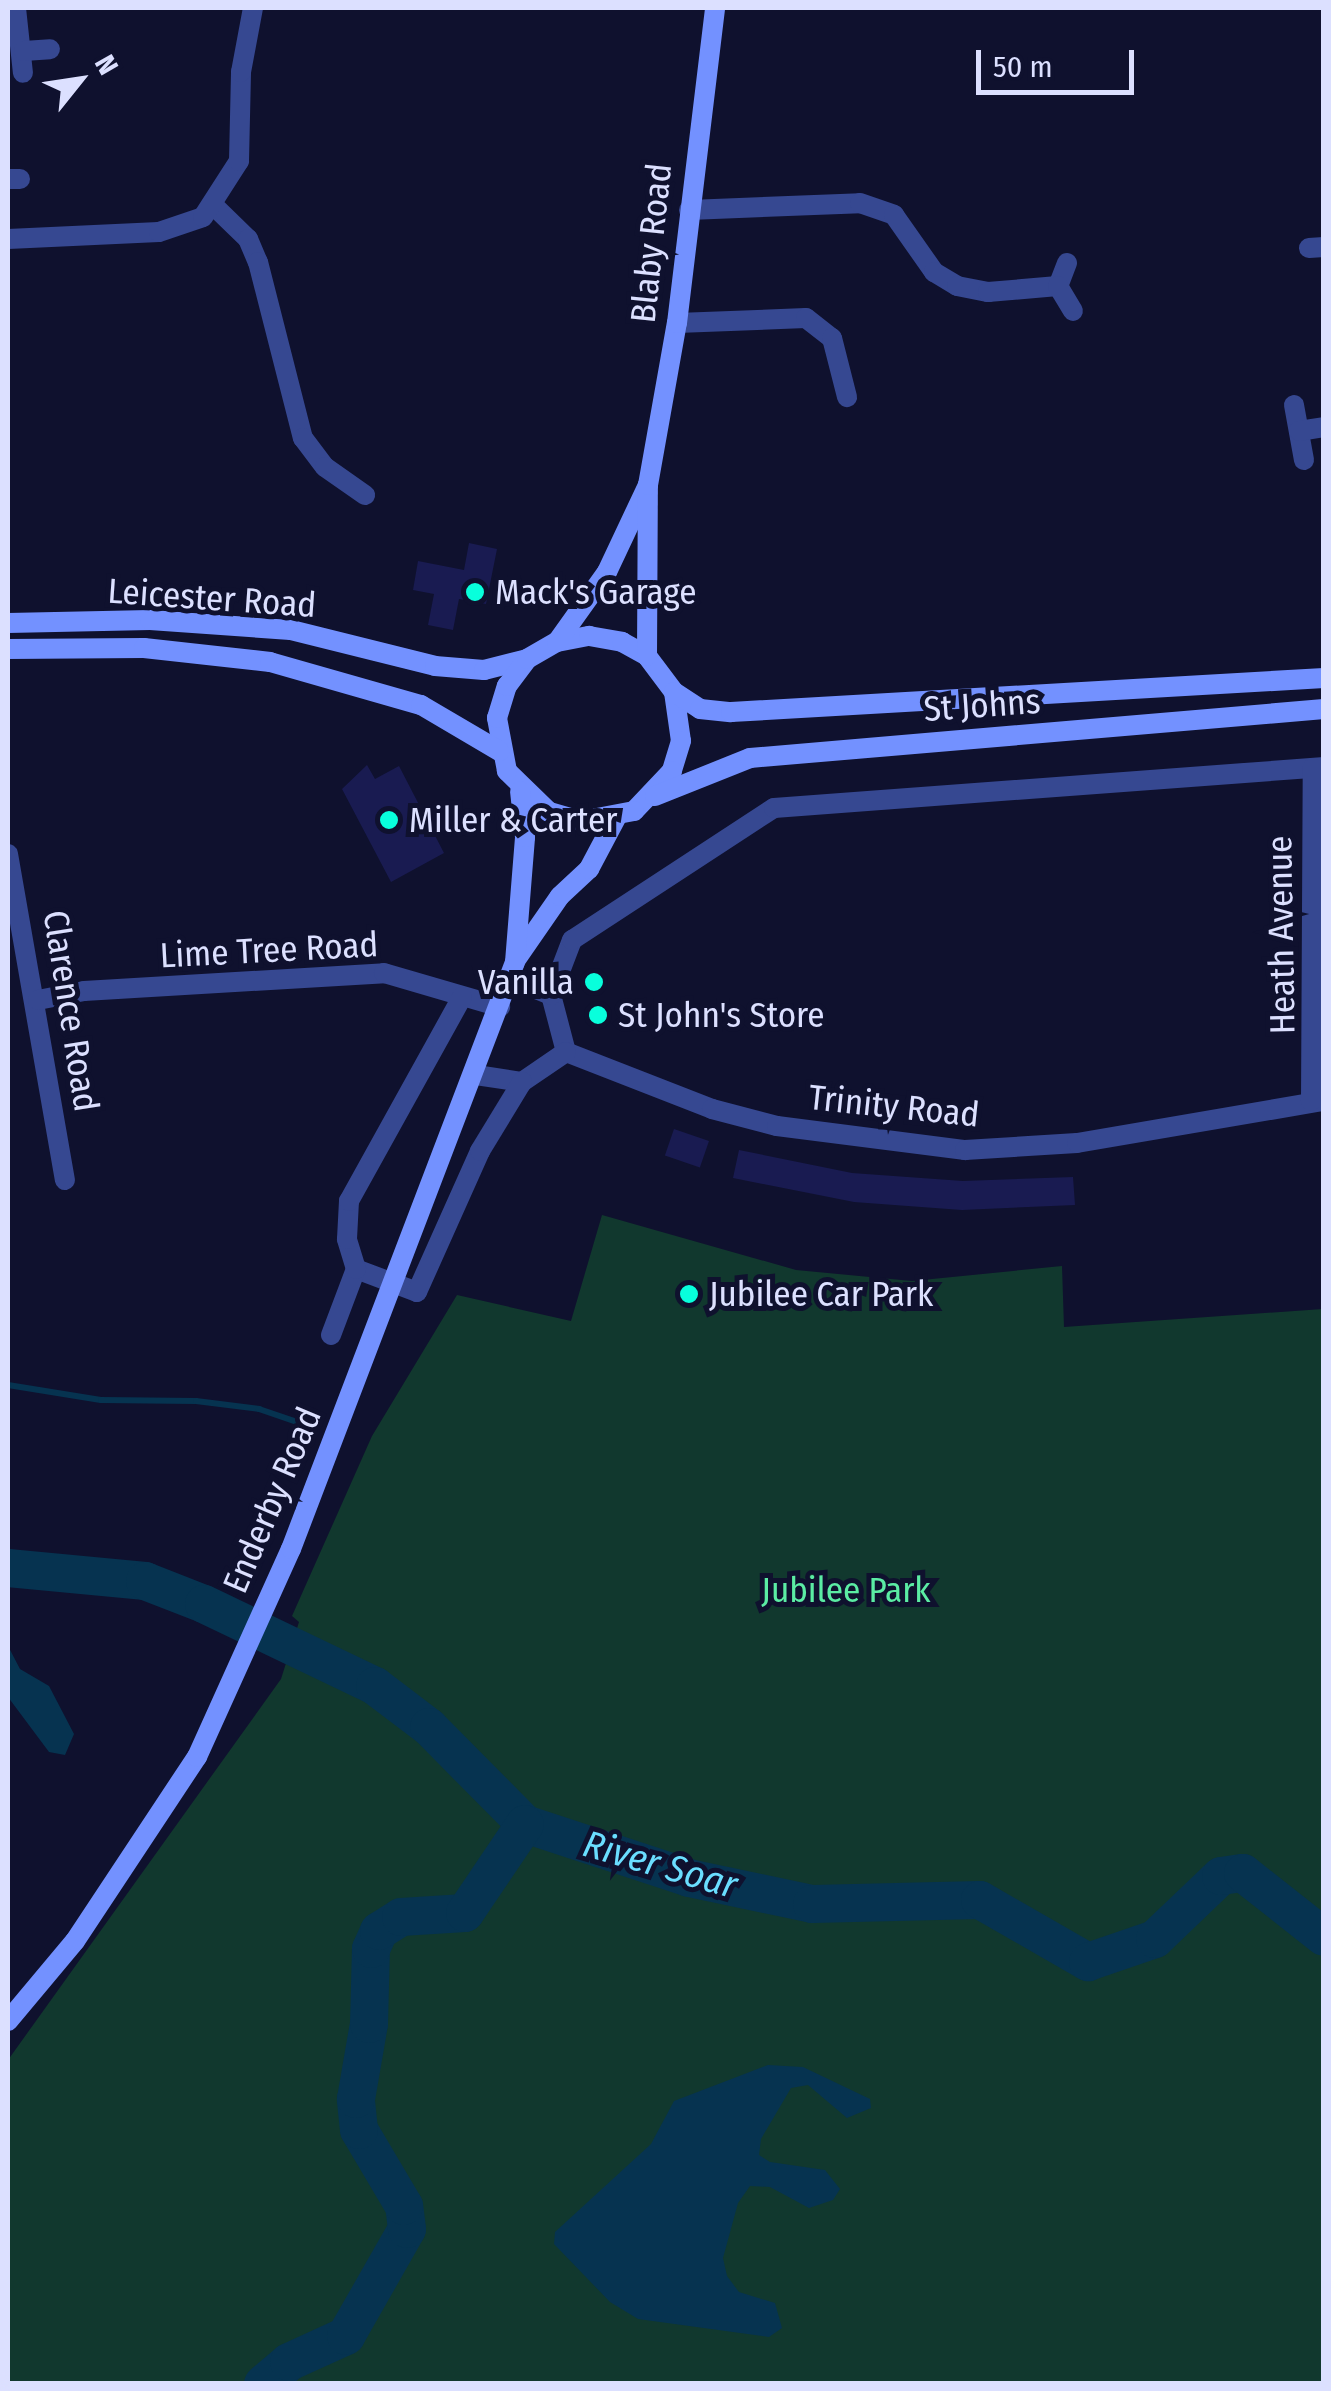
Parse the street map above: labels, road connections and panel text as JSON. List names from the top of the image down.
{
  "streets": {
    "main road": [
      "Blaby Road",
      "Leicester Road",
      "St Johns",
      "Enderby Road"
    ],
    "street": [
      "Heath Avenue",
      "Lime Tree Road",
      "Clarence Road",
      "Trinity Road"
    ]
  },
  "crossings": [
    ["Blaby Road", "Leicester Road"],
    ["Blaby Road", "St Johns"],
    ["Blaby Road", "Enderby Road"],
    ["Leicester Road", "St Johns"],
    ["Leicester Road", "Enderby Road"],
    ["St Johns", "Enderby Road"],
    ["Heath Avenue", "Trinity Road"],
    ["Lime Tree Road", "Clarence Road"],
    ["Lime Tree Road", "Enderby Road"]
  ],
  "water": ["River Soar"],
  "parks": ["Jubilee Park"],
  "places": [
    "Mack's Garage",
    "Miller & Carter",
    "Vanilla",
    "St John's Store",
    "Jubilee Car Park"
  ],
  "scale_bar": "50 m",
  "north": "top right"
}
